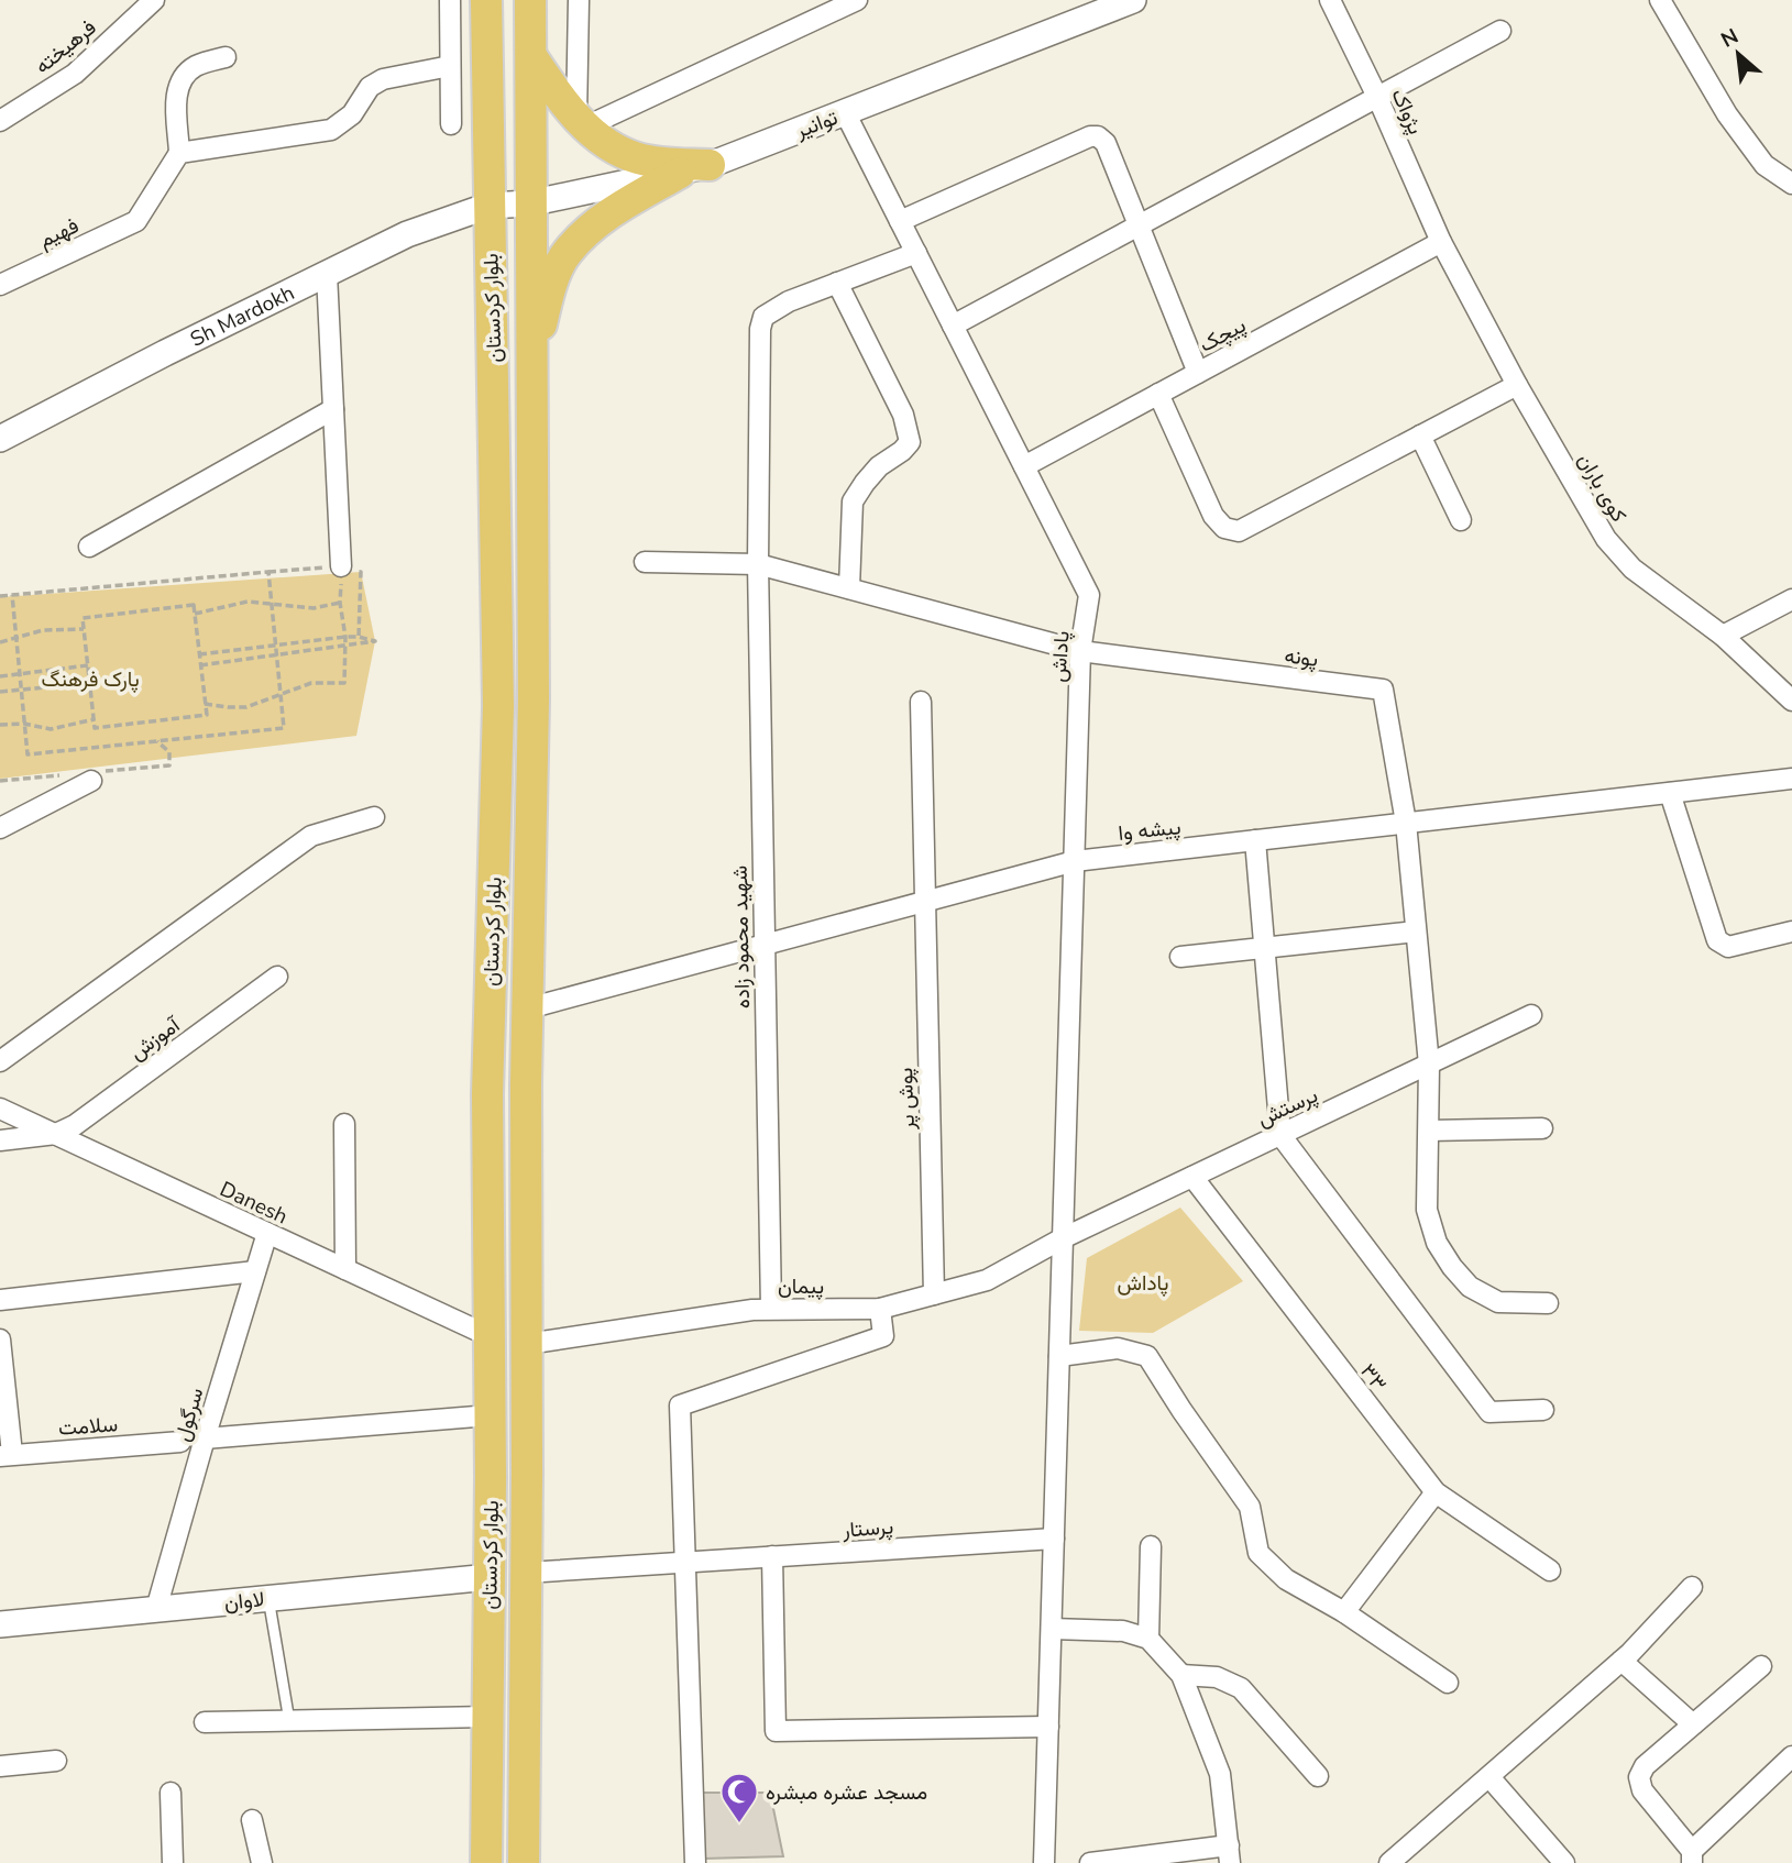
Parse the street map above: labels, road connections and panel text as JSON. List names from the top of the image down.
{
  "streets": {
    "main road": ["بلوار کردستان"],
    "street": [
      "فرهیخته",
      "پژواک",
      "توانیر",
      "فهیم",
      "Sh Mardokh",
      "پیچک",
      "کوی باران",
      "پاداش",
      "پونه",
      "پیشه وا",
      "شهید محمود زاده",
      "آموزش",
      "پوش پر",
      "پرستش",
      "Danesh",
      "پیمان",
      "۳۳",
      "سرگول",
      "سلامت",
      "پرستار",
      "لاوان"
    ]
  },
  "crossings": [
    ["پژواک", "پیچک"],
    ["پژواک", "کوی باران"],
    ["توانیر", "بلوار کردستان"],
    ["توانیر", "Sh Mardokh"],
    ["توانیر", "پاداش"],
    ["بلوار کردستان", "Sh Mardokh"],
    ["بلوار کردستان", "پیشه وا"],
    ["بلوار کردستان", "Danesh"],
    ["بلوار کردستان", "پیمان"],
    ["بلوار کردستان", "پرستار"],
    ["بلوار کردستان", "لاوان"],
    ["پیچک", "کوی باران"],
    ["پیچک", "پاداش"],
    ["پاداش", "پونه"],
    ["پاداش", "پیشه وا"],
    ["پاداش", "پرستش"],
    ["پاداش", "پیمان"],
    ["پاداش", "پرستار"],
    ["پونه", "پیشه وا"],
    ["پیشه وا", "شهید محمود زاده"],
    ["پیشه وا", "پوش پر"],
    ["شهید محمود زاده", "پیمان"],
    ["آموزش", "Danesh"],
    ["پوش پر", "پیمان"],
    ["پرستش", "پیمان"],
    ["پرستش", "۳۳"],
    ["Danesh", "سرگول"],
    ["سرگول", "لاوان"]
  ],
  "parks": ["پارک فرهنگ", "پاداش"],
  "places": {
    "mosque": ["مسجد عشره مبشره"]
  },
  "north": "top left"
}
